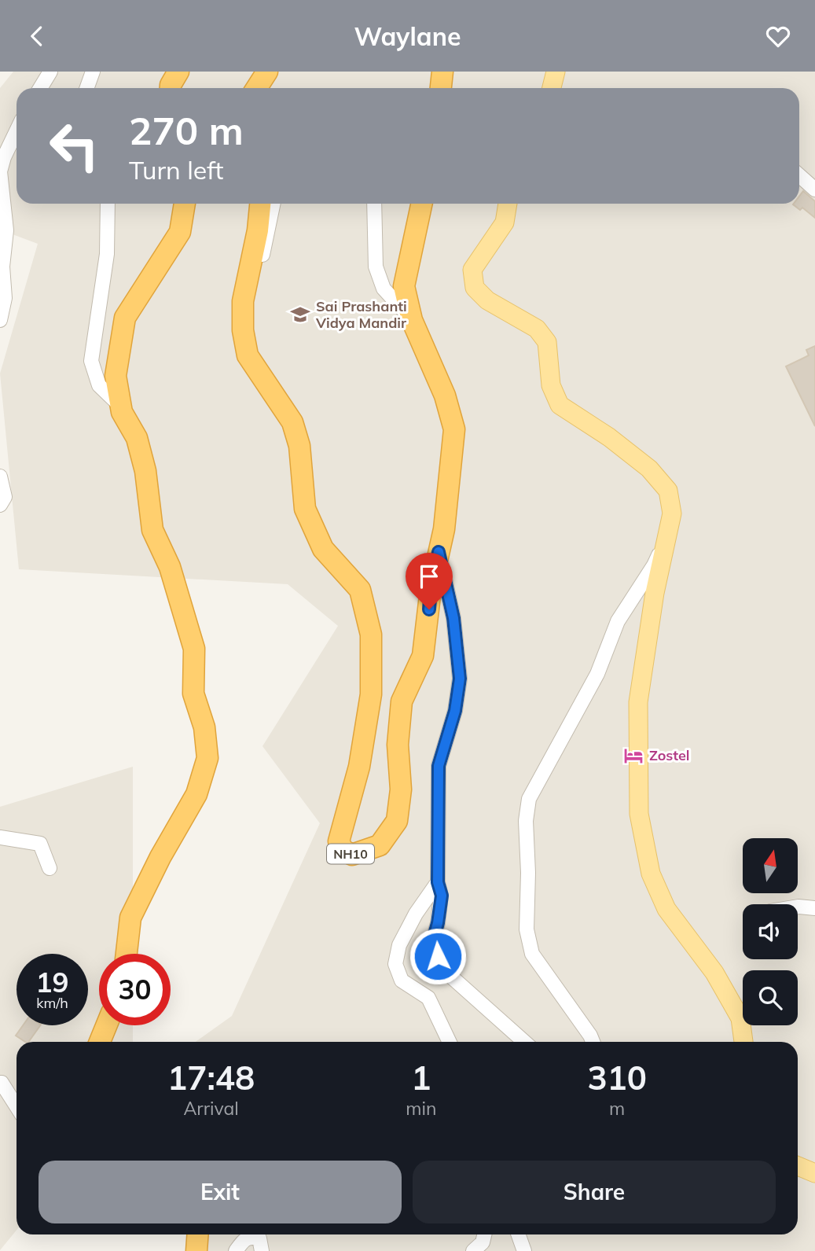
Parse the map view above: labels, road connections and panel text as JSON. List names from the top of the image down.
{
  "streets": {
    "highway": ["NH10"]
  },
  "places": {
    "school or university": ["Sai Prashanti Vidya Mandir"],
    "hotel": ["Zostel"]
  },
  "north": "top",
  "page": {
    "header": "Waylane",
    "turn": ["270 m", "Turn left"],
    "speed": "19 km/h",
    "limit": "30",
    "eta": [
      "17:48",
      "Arrival",
      "1",
      "min",
      "310",
      "m"
    ],
    "buttons": ["Exit", "Share"]
  }
}
